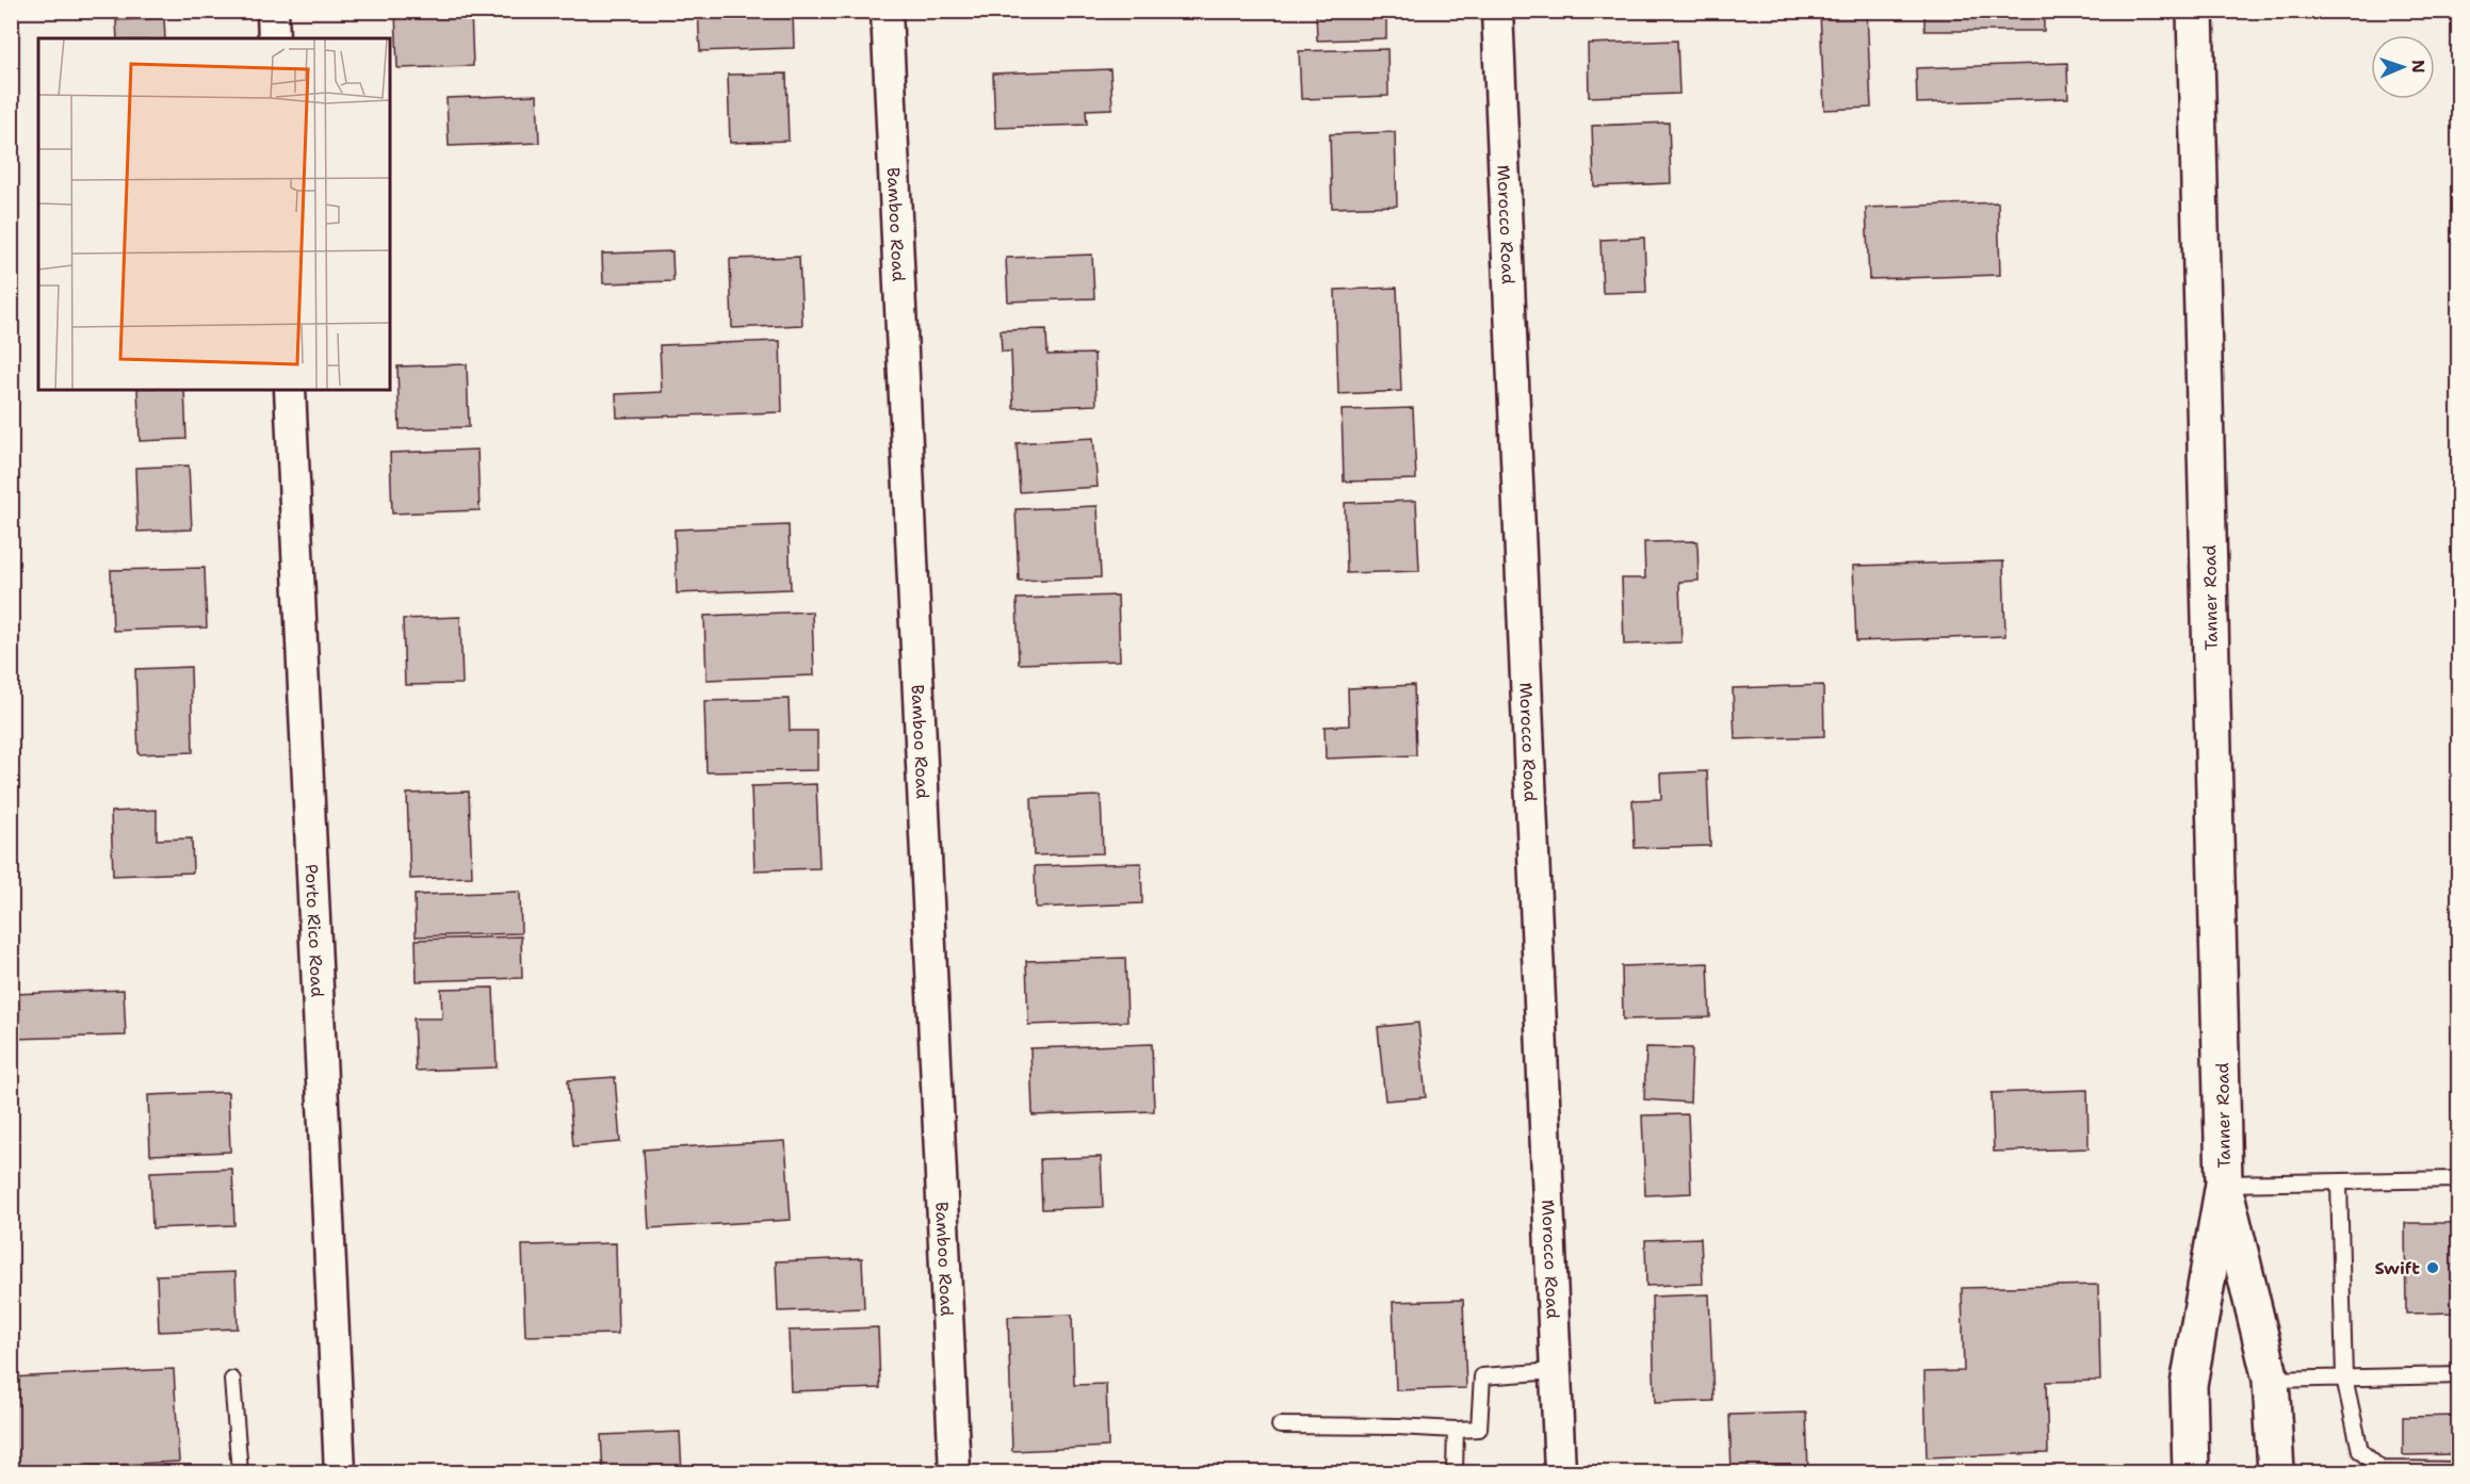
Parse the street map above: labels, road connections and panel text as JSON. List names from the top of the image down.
{
  "streets": {
    "main road": ["Tanner Road"],
    "street": ["Bamboo Road", "Morocco Road", "Porto Rico Road"]
  },
  "places": ["Swift"],
  "north": "right"
}
